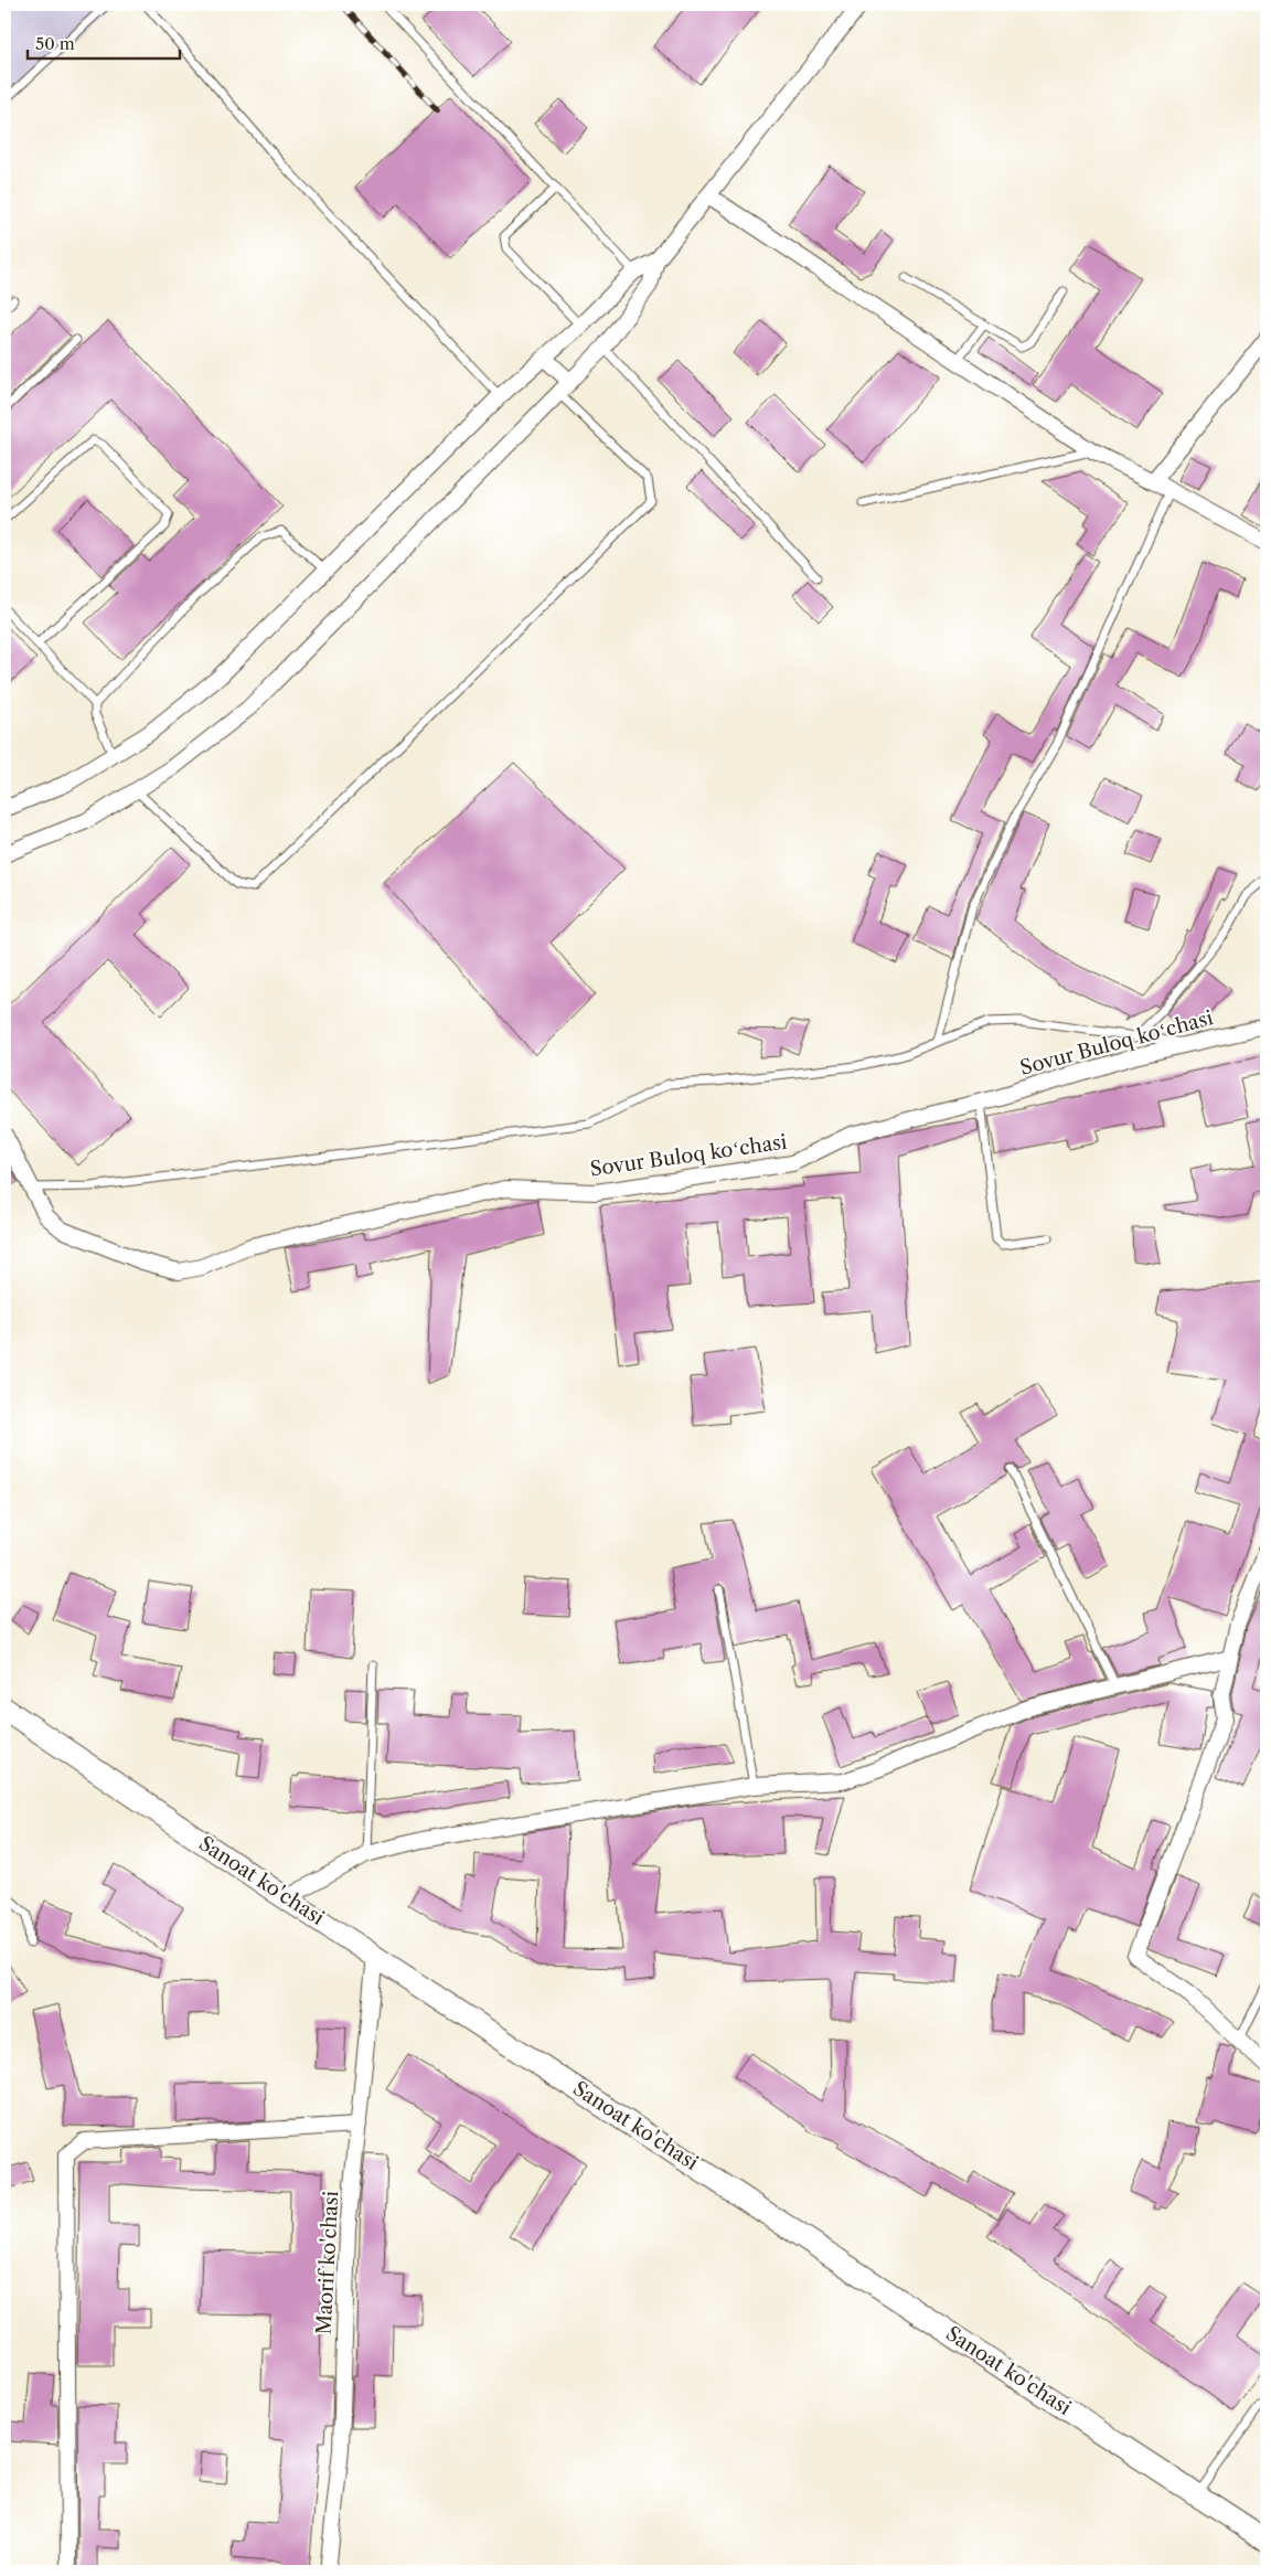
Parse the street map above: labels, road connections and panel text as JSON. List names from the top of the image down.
{
  "streets": {
    "main road": ["Sanoat ko'chasi"],
    "street": ["Sovur Buloq koʻchasi", "Maorif ko'chasi"]
  },
  "crossings": [
    ["Sanoat ko'chasi", "Maorif ko'chasi"]
  ],
  "scale_bar": "50 m"
}
